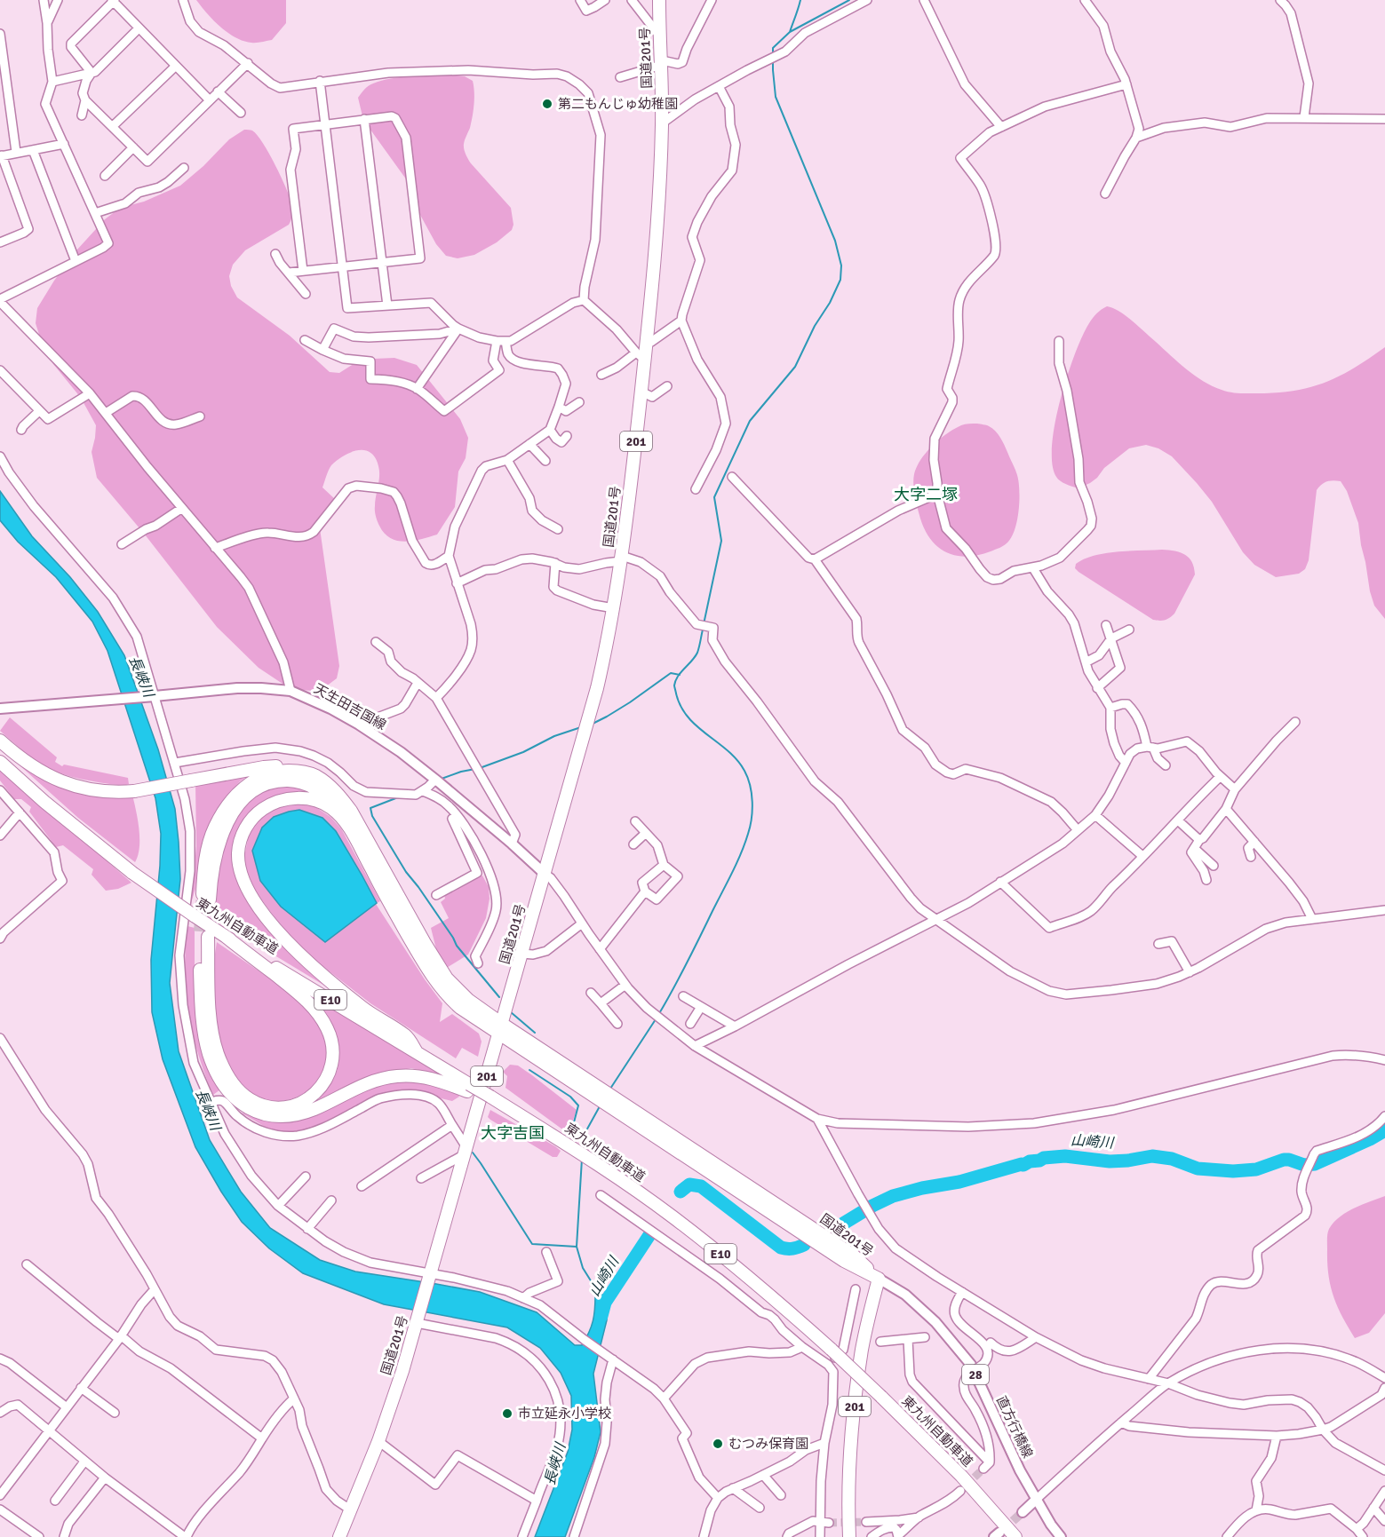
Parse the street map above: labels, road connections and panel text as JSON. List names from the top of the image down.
{
  "streets": {
    "highway": [
      "国道201号",
      "201",
      "東九州自動車道",
      "E10"
    ],
    "main road": ["天生田吉国線", "28", "直方行橋線"]
  },
  "crossings": [
    ["国道201号", "201"],
    ["国道201号", "天生田吉国線"],
    ["国道201号", "直方行橋線"],
    ["201", "直方行橋線"]
  ],
  "districts": ["大字二塚", "大字吉国"],
  "water": ["長峡川", "山崎川"],
  "places": ["第二もんじゅ幼稚園", "市立延永小学校", "むつみ保育園"]
}
